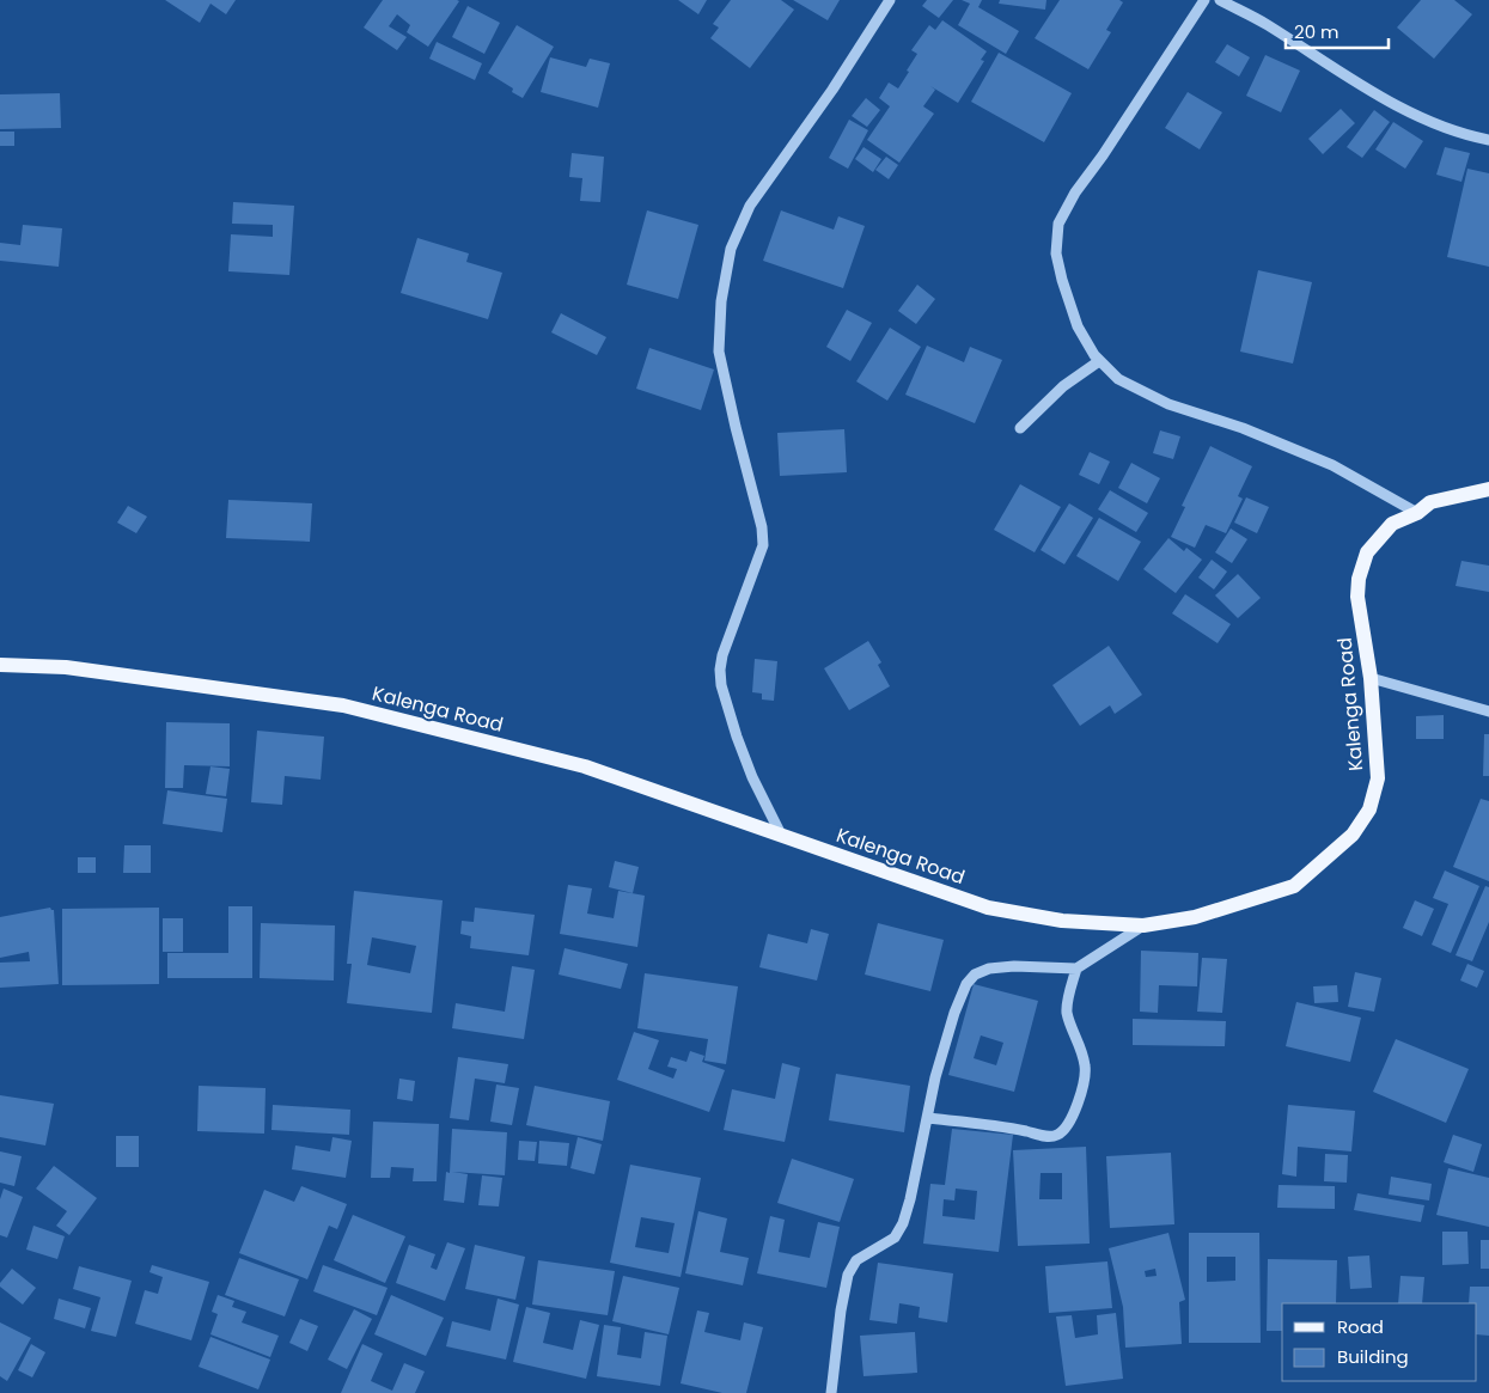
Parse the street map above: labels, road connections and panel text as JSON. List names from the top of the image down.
{
  "streets": {
    "main road": ["Kalenga Road"]
  },
  "legend": ["Road", "Building"],
  "scale_bar": "20 m"
}
